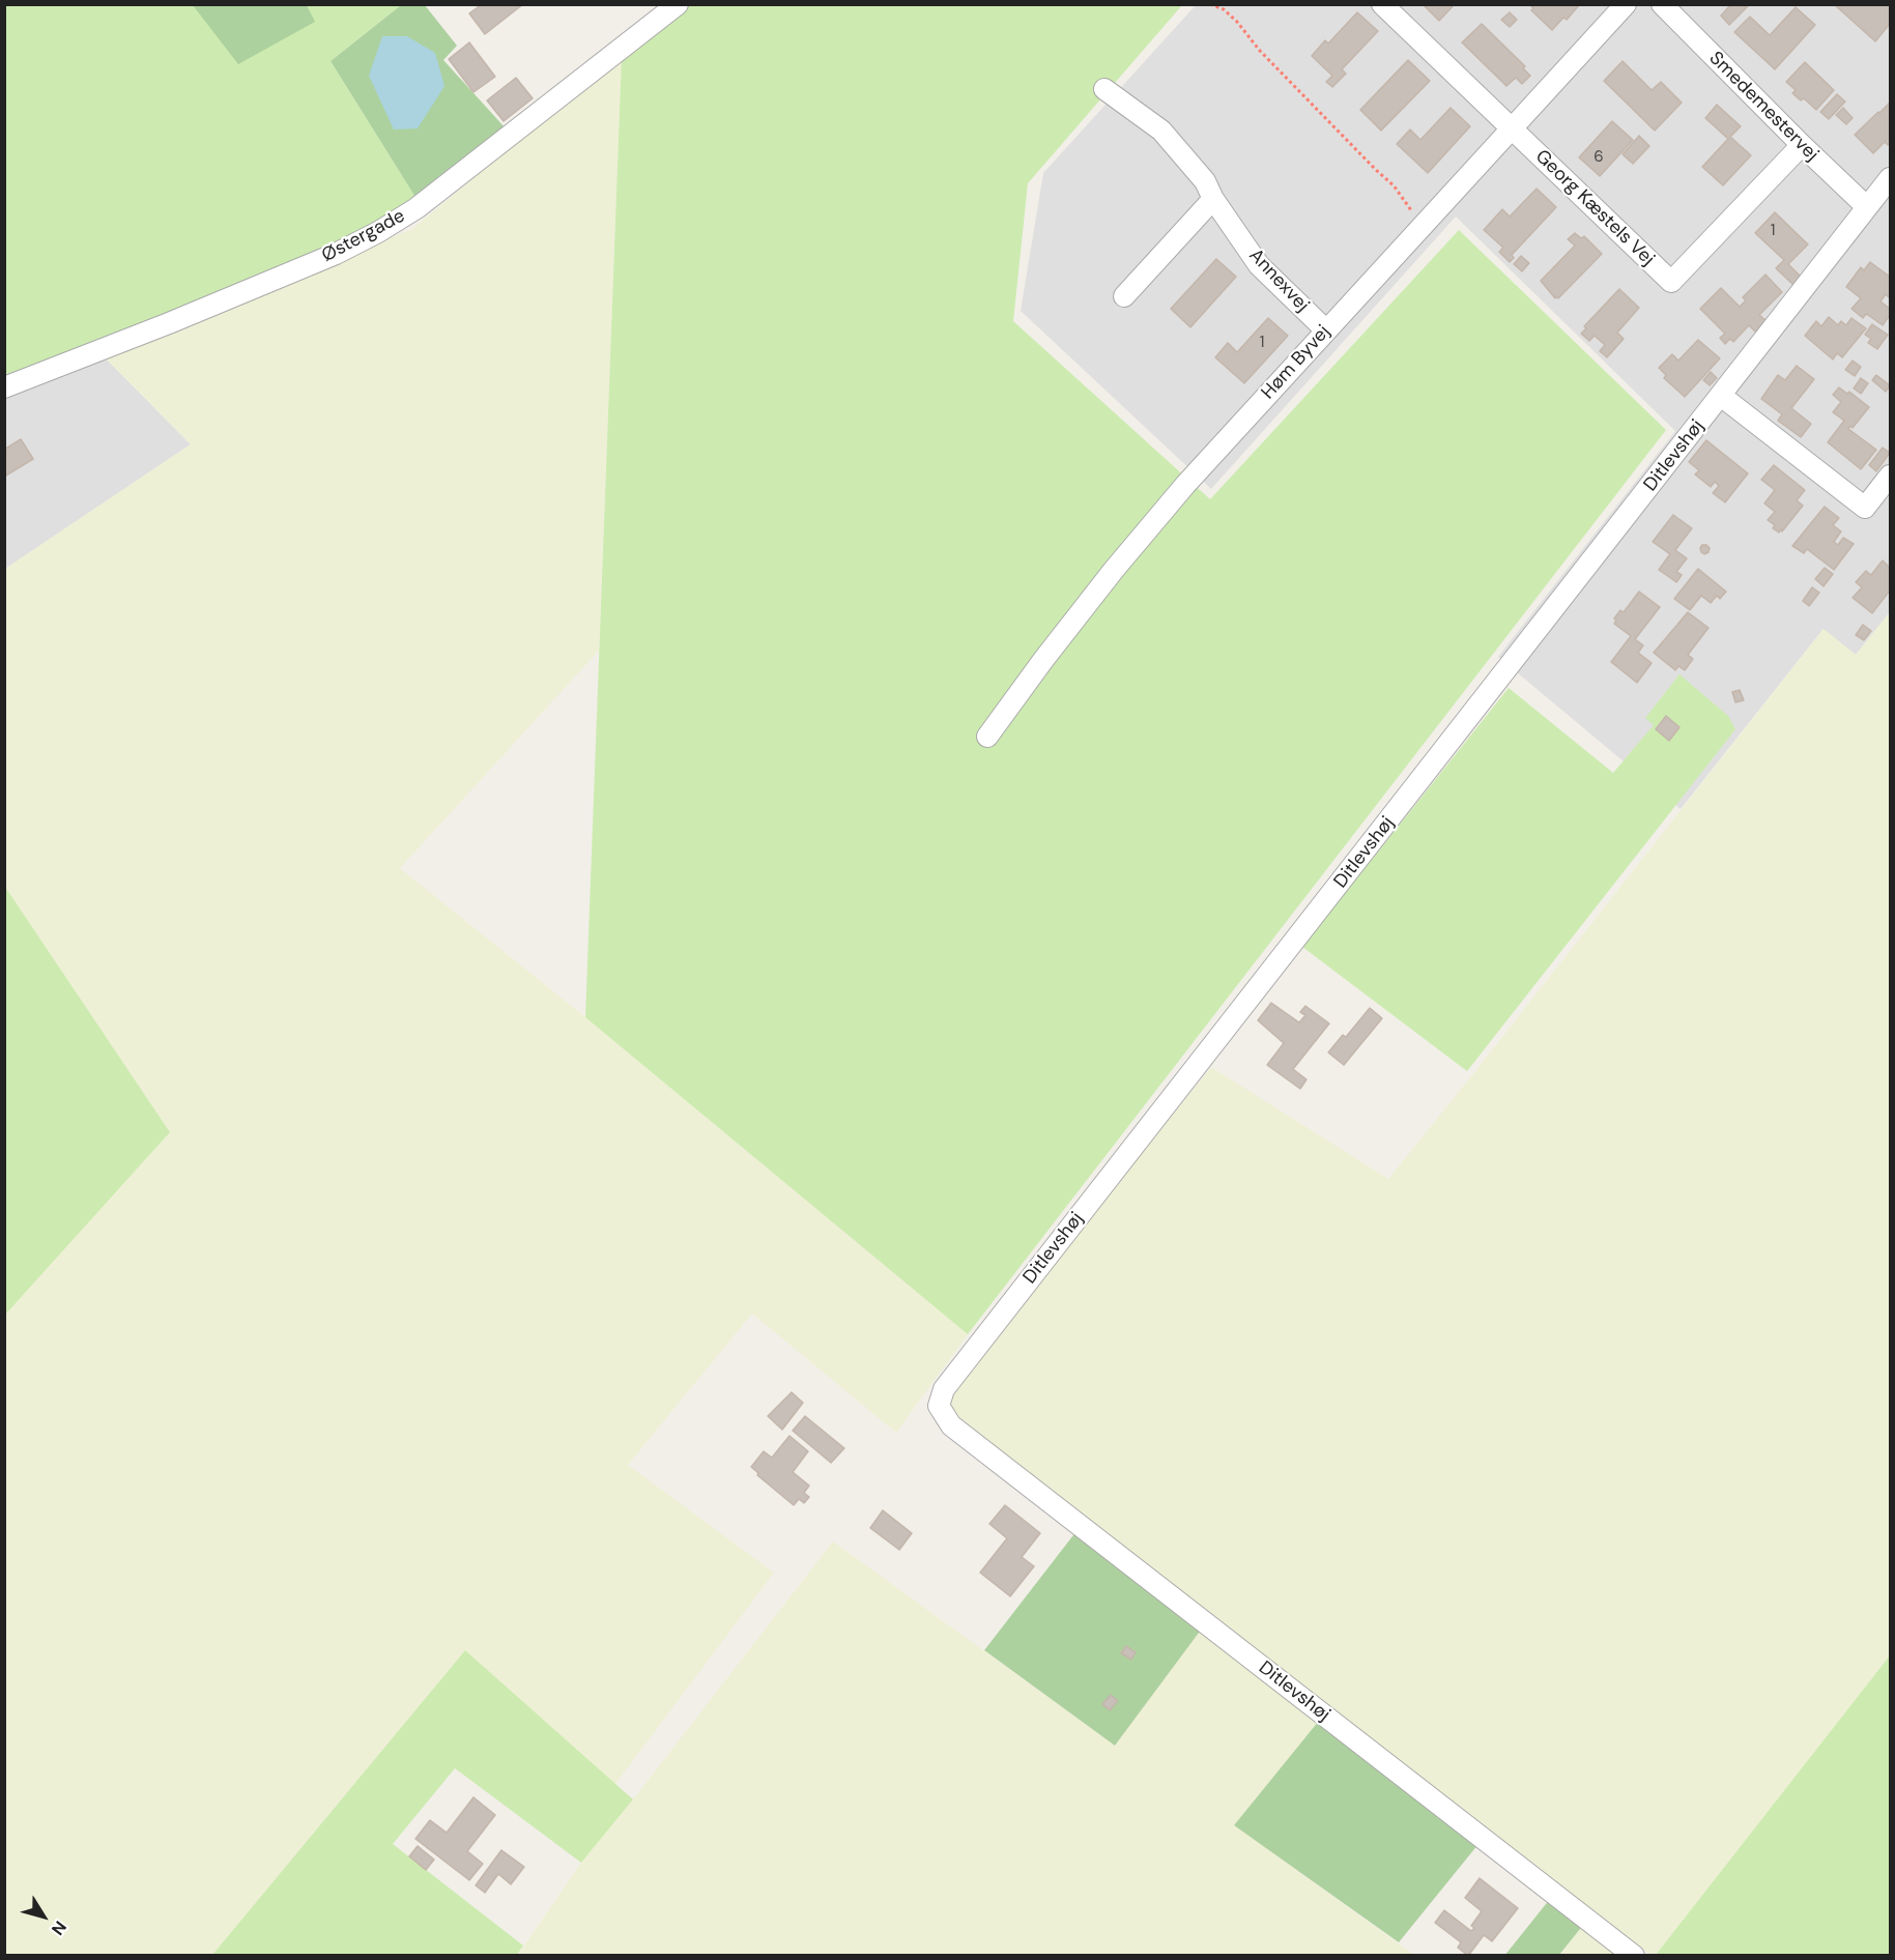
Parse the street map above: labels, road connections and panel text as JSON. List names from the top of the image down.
{
  "streets": {
    "street": [
      "Smedemestervej",
      "Georg Kæstels Vej",
      "Østergade",
      "Annexvej",
      "Høm Byvej",
      "Ditlevshøj"
    ]
  },
  "crossings": [
    ["Smedemestervej", "Georg Kæstels Vej"],
    ["Smedemestervej", "Ditlevshøj"],
    ["Georg Kæstels Vej", "Høm Byvej"],
    ["Annexvej", "Høm Byvej"]
  ],
  "house_numbers": ["6", "1", "1"],
  "north": "bottom right"
}
